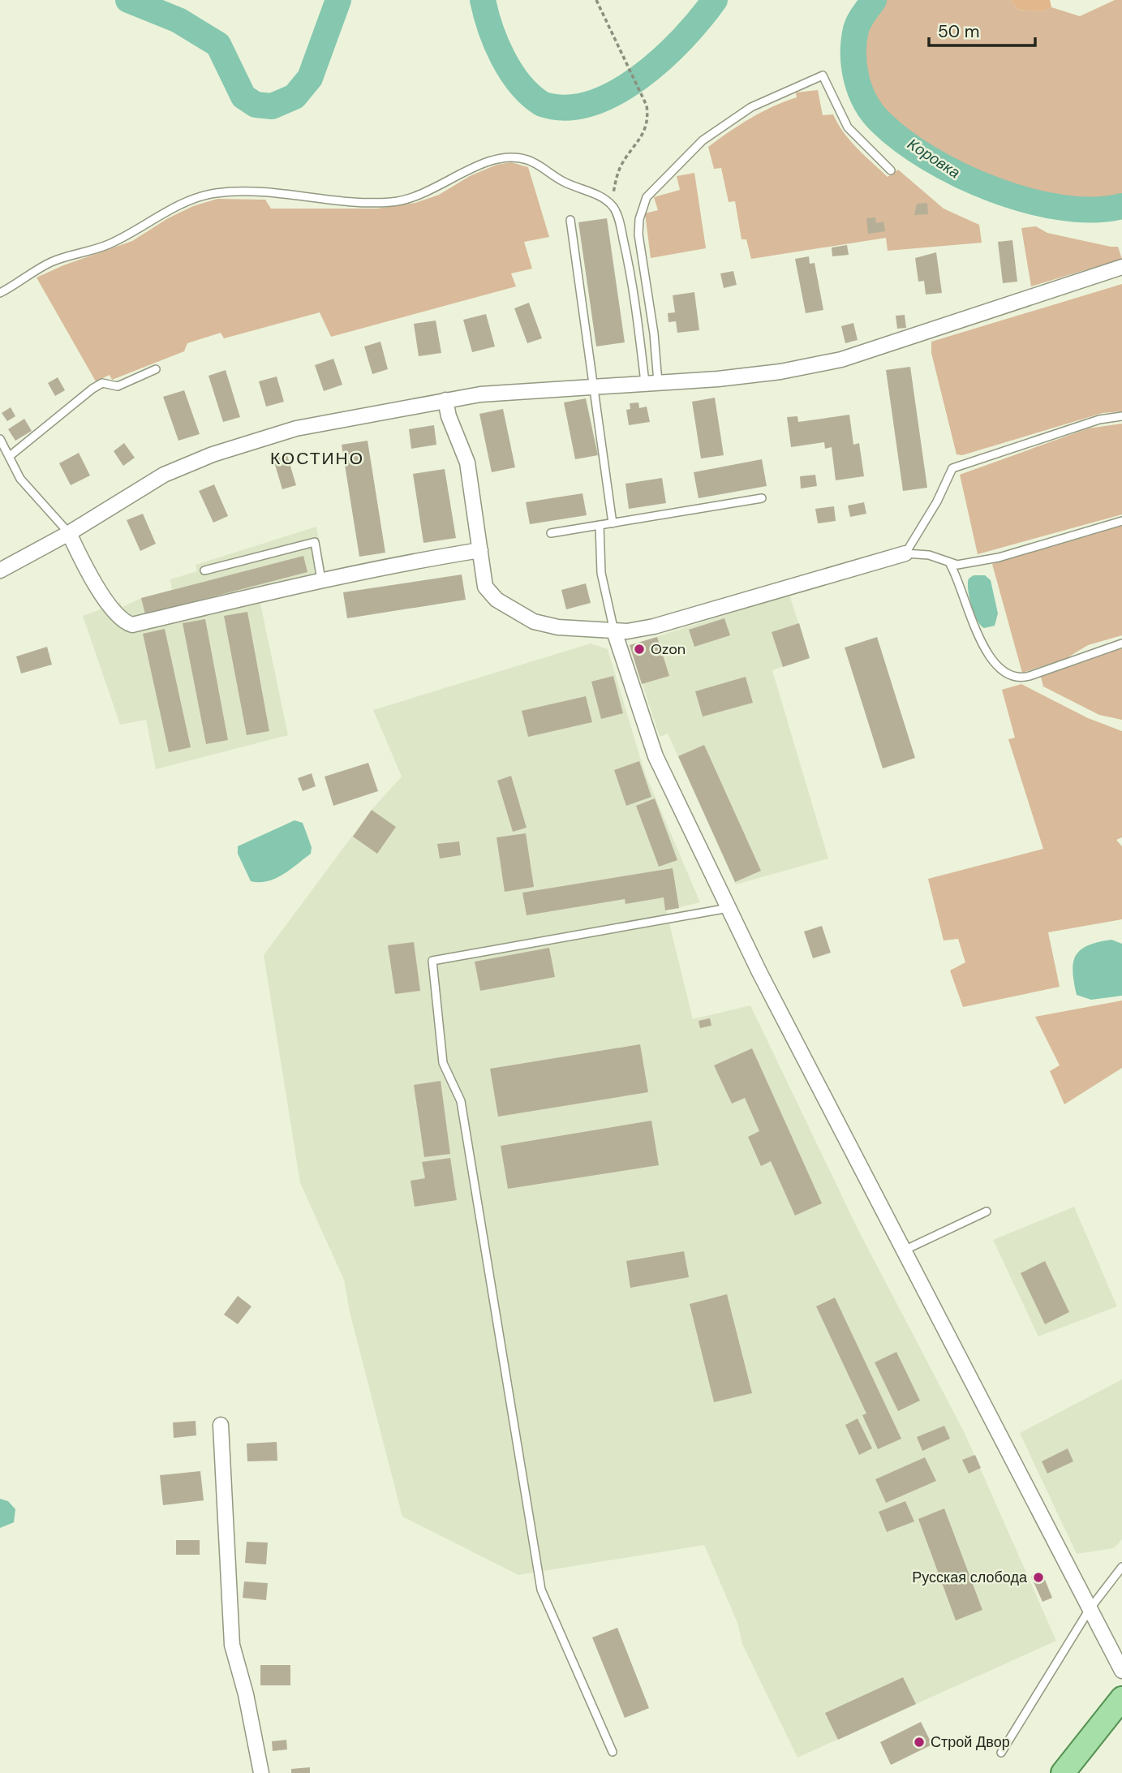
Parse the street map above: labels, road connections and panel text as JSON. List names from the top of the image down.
{
  "districts": ["КОСТИНО"],
  "water": ["Коровка"],
  "places": ["Ozon", "Русская слобода", "Строй Двор"],
  "scale_bar": "50 m"
}
